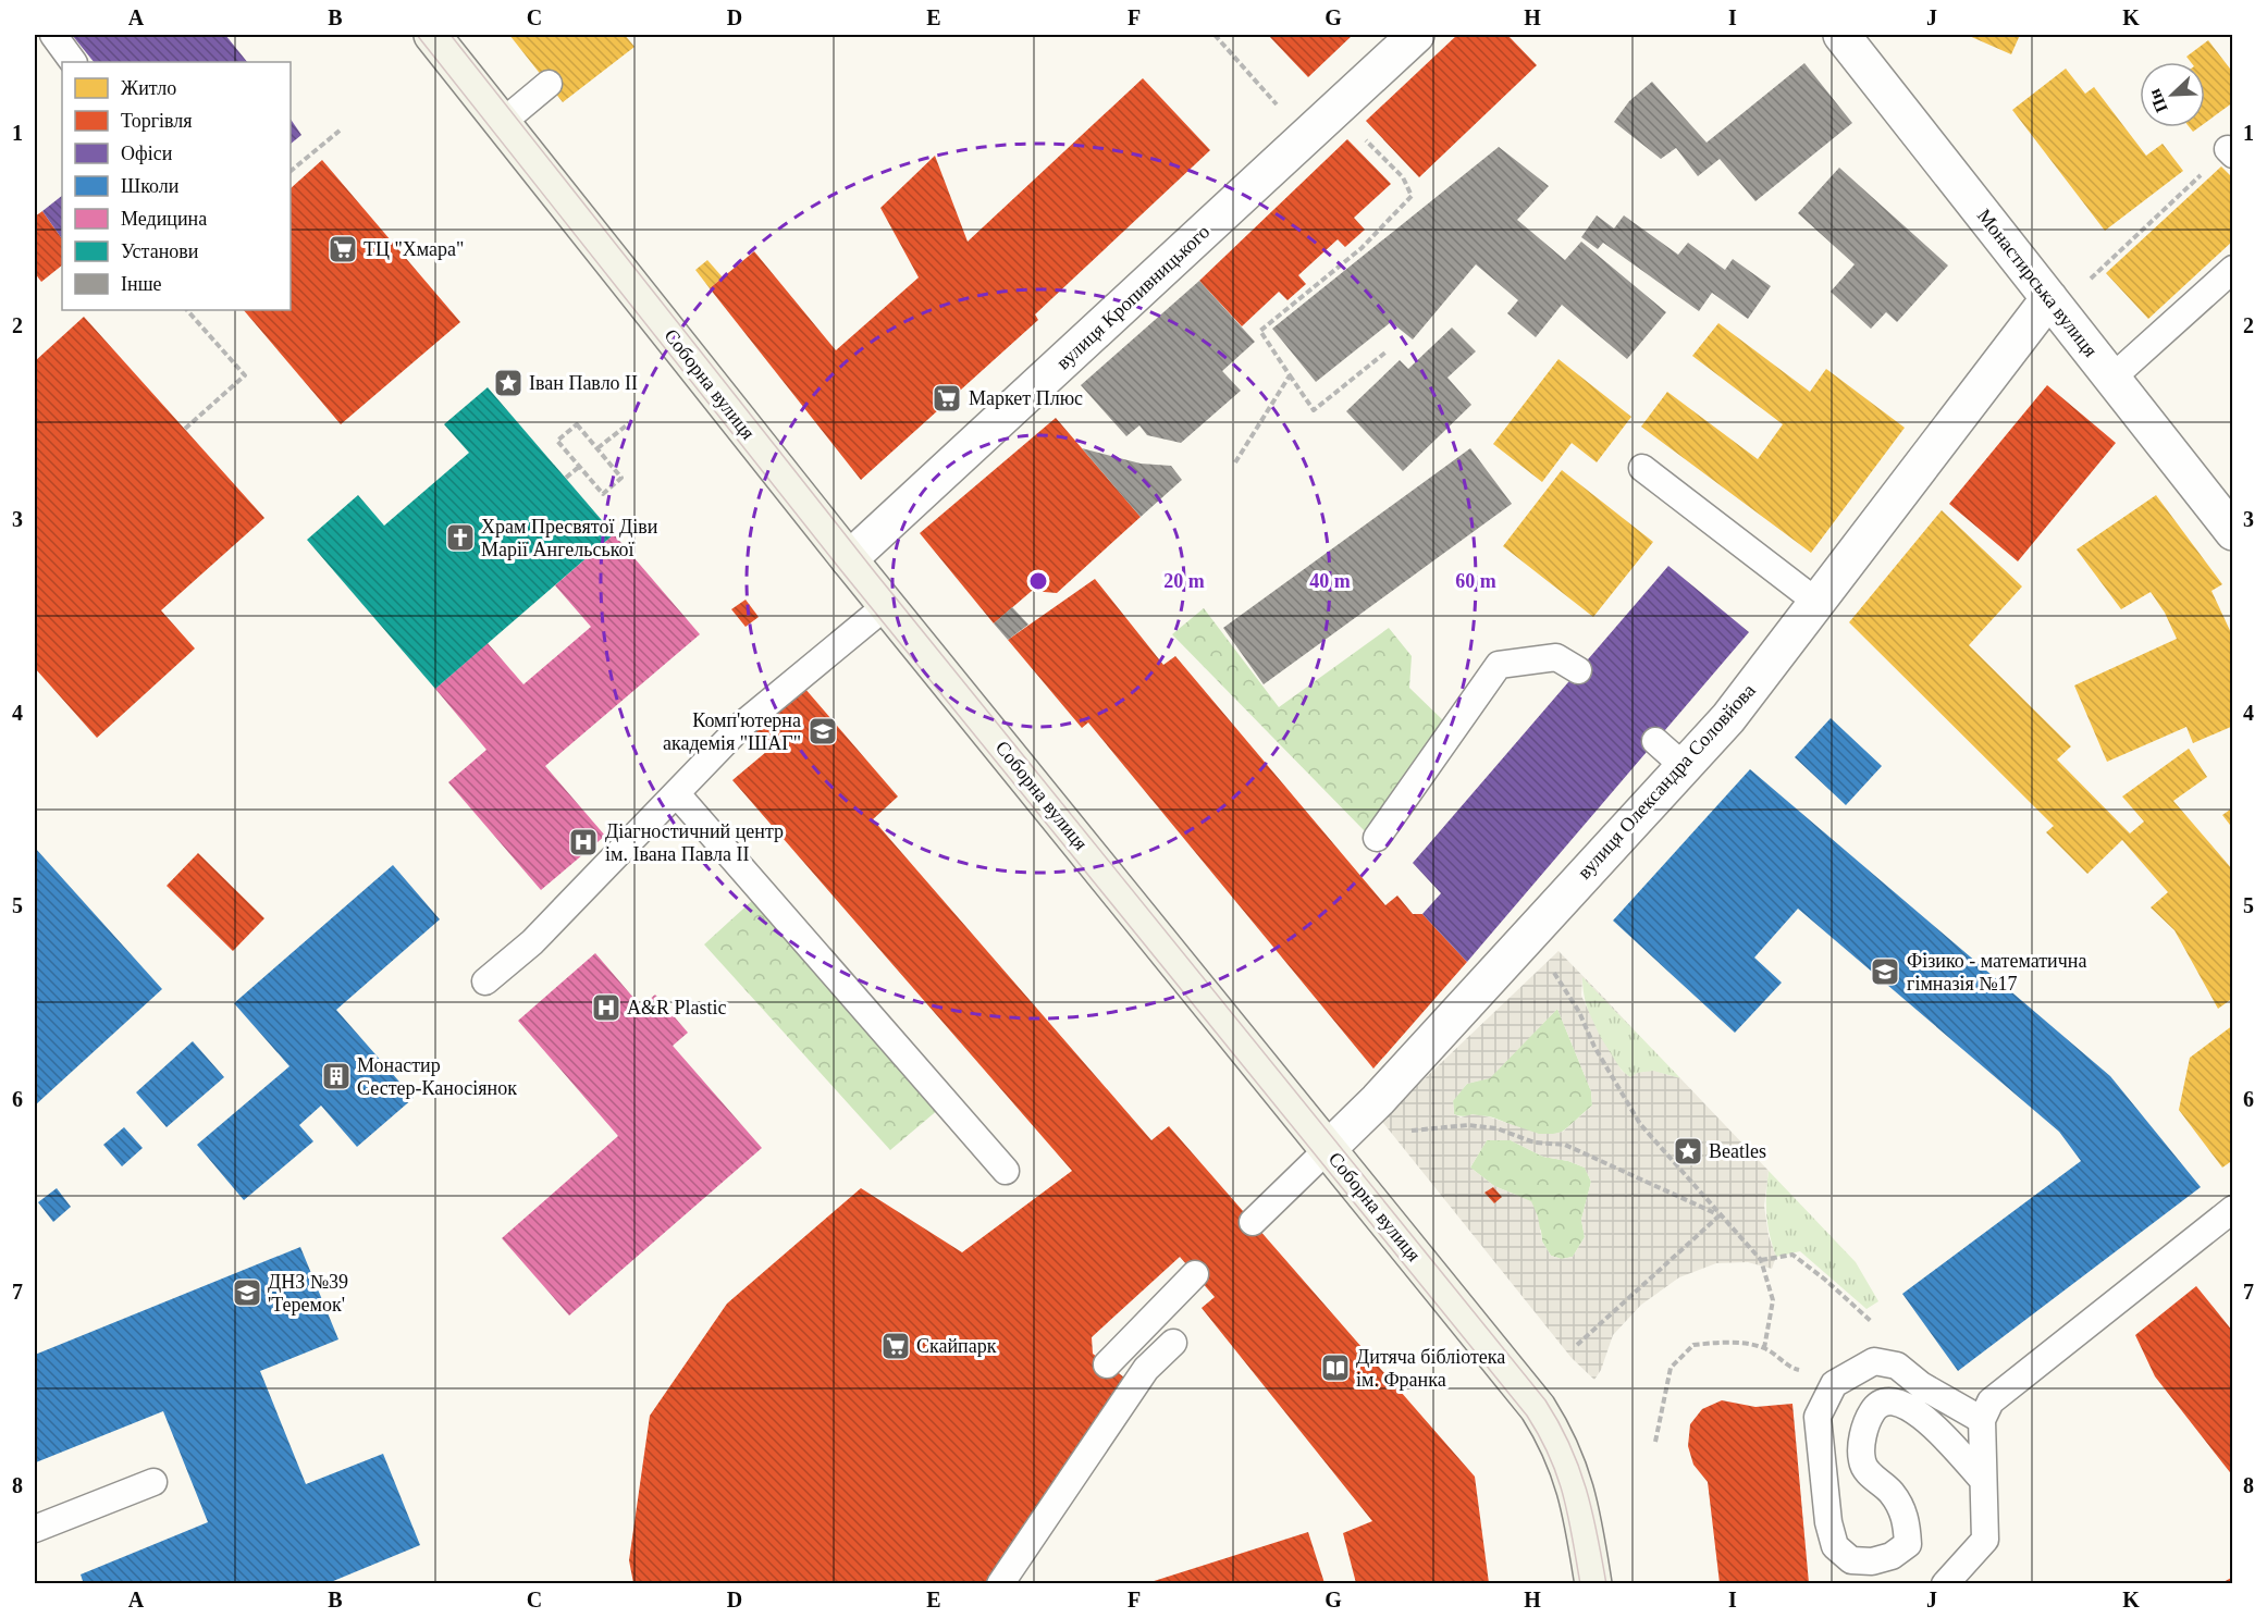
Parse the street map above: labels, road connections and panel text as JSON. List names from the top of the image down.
{
  "streets": {
    "street": [
      "Монастирська вулиця",
      "вулиця Кропивницького",
      "Соборна вулиця",
      "вулиця Олександра Соловйова"
    ]
  },
  "crossings": [
    ["Монастирська вулиця", "вулиця Олександра Соловйова"],
    ["вулиця Кропивницького", "Соборна вулиця"],
    ["Соборна вулиця", "вулиця Олександра Соловйова"]
  ],
  "places": {
    "supermarket": ["ТЦ \"Хмара\"", "Маркет Плюс", "Скайпарк"],
    "place": ["Іван Павло II", "Beatles"],
    "church": ["Храм Пресвятої Діви Марії Ангельської"],
    "school or university": ["Комп'ютерна академія \"ШАГ\"", "Фізико - математична гімназія №17", "ДНЗ №39 'Теремок'"],
    "hospital": ["Діагностичний центр ім. Івана Павла II", "A&R Plastic"],
    "building": ["Монастир Сестер-Каносіянок"],
    "library": ["Дитяча бібліотека ім. Франка"]
  },
  "legend": [
    "Житло",
    "Торгівля",
    "Офіси",
    "Школи",
    "Медицина",
    "Установи",
    "Інше"
  ],
  "north": "bottom left",
  "grid": {
    "columns": [
      "A",
      "B",
      "C",
      "D",
      "E",
      "F",
      "G",
      "H",
      "I",
      "J",
      "K"
    ],
    "rows": [
      "1",
      "2",
      "3",
      "4",
      "5",
      "6",
      "7",
      "8"
    ]
  },
  "rings": ["20 m", "40 m", "60 m"]
}
